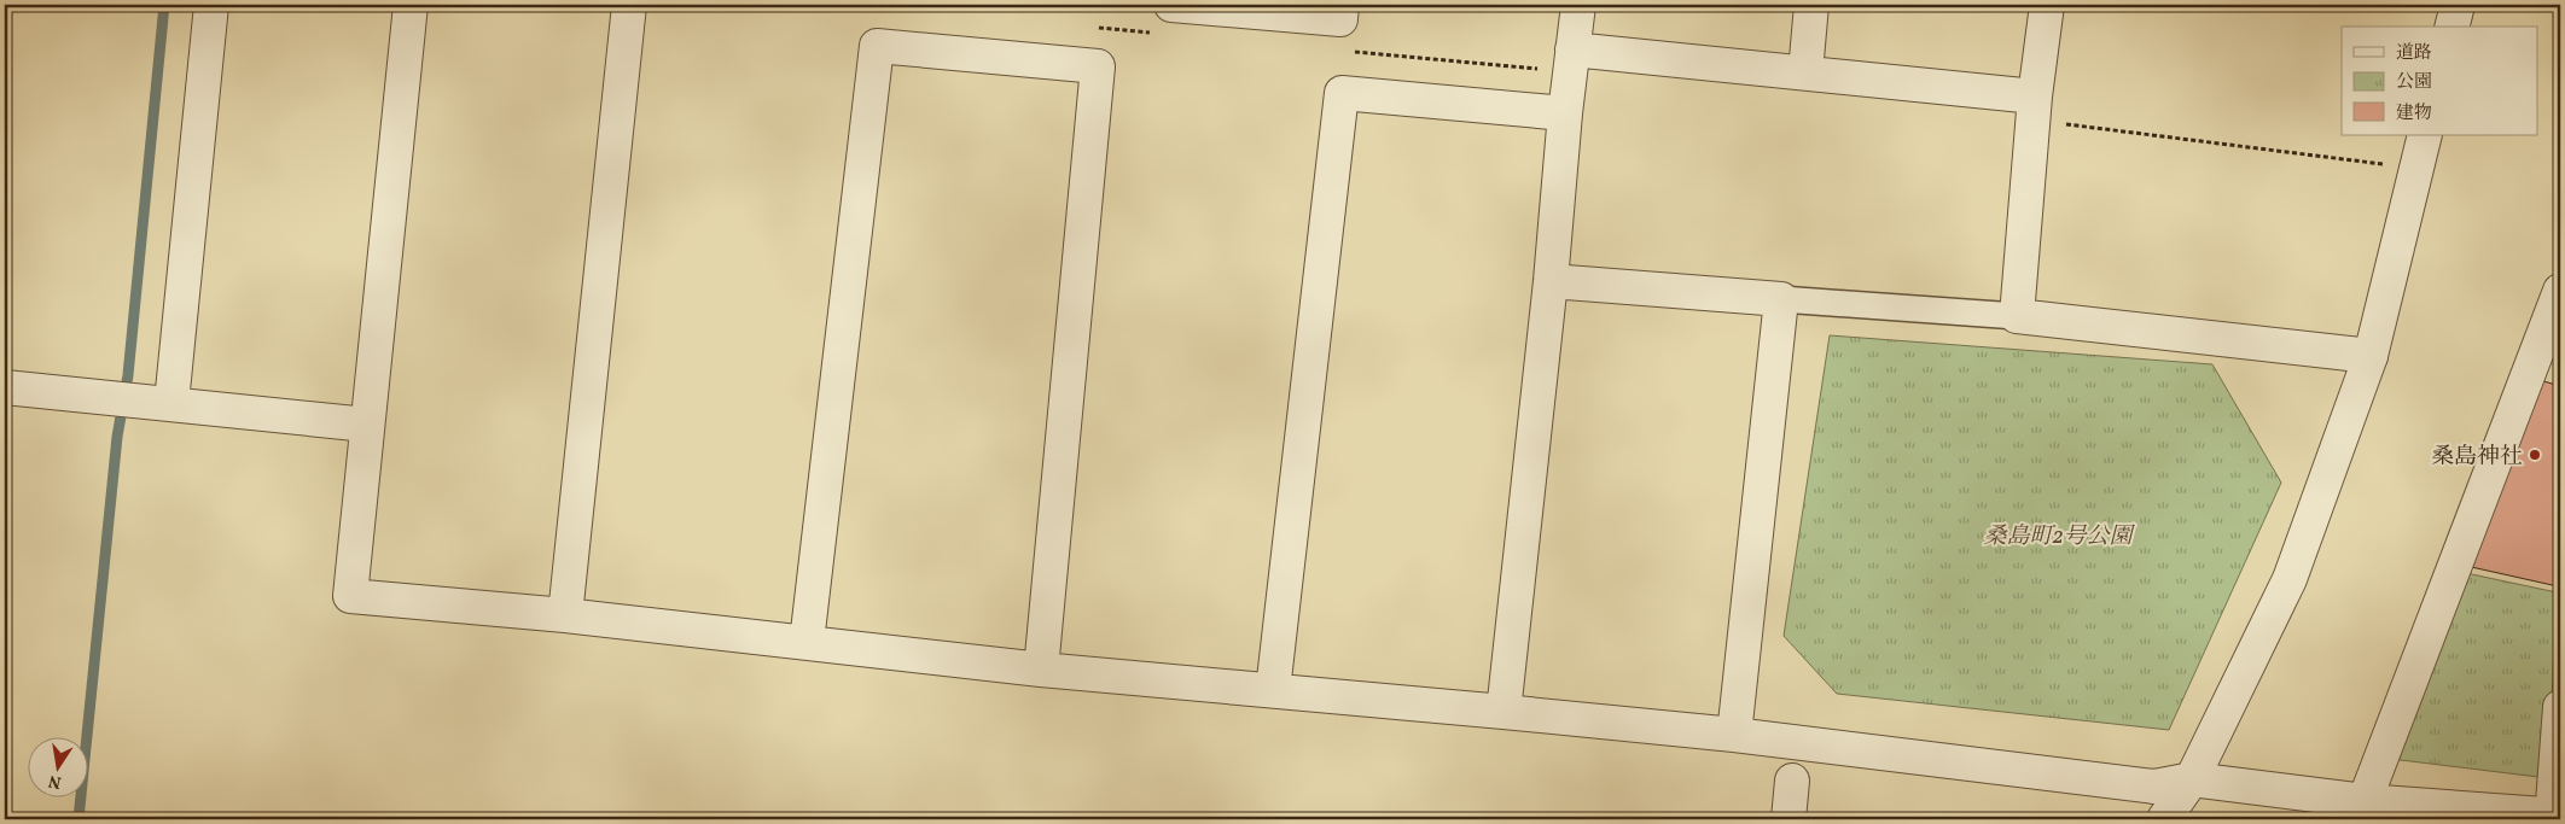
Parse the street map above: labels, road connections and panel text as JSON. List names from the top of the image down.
{
  "parks": ["桑島町2号公園"],
  "places": ["桑島神社"],
  "legend": ["道路", "公園", "建物"],
  "north": "bottom"
}
